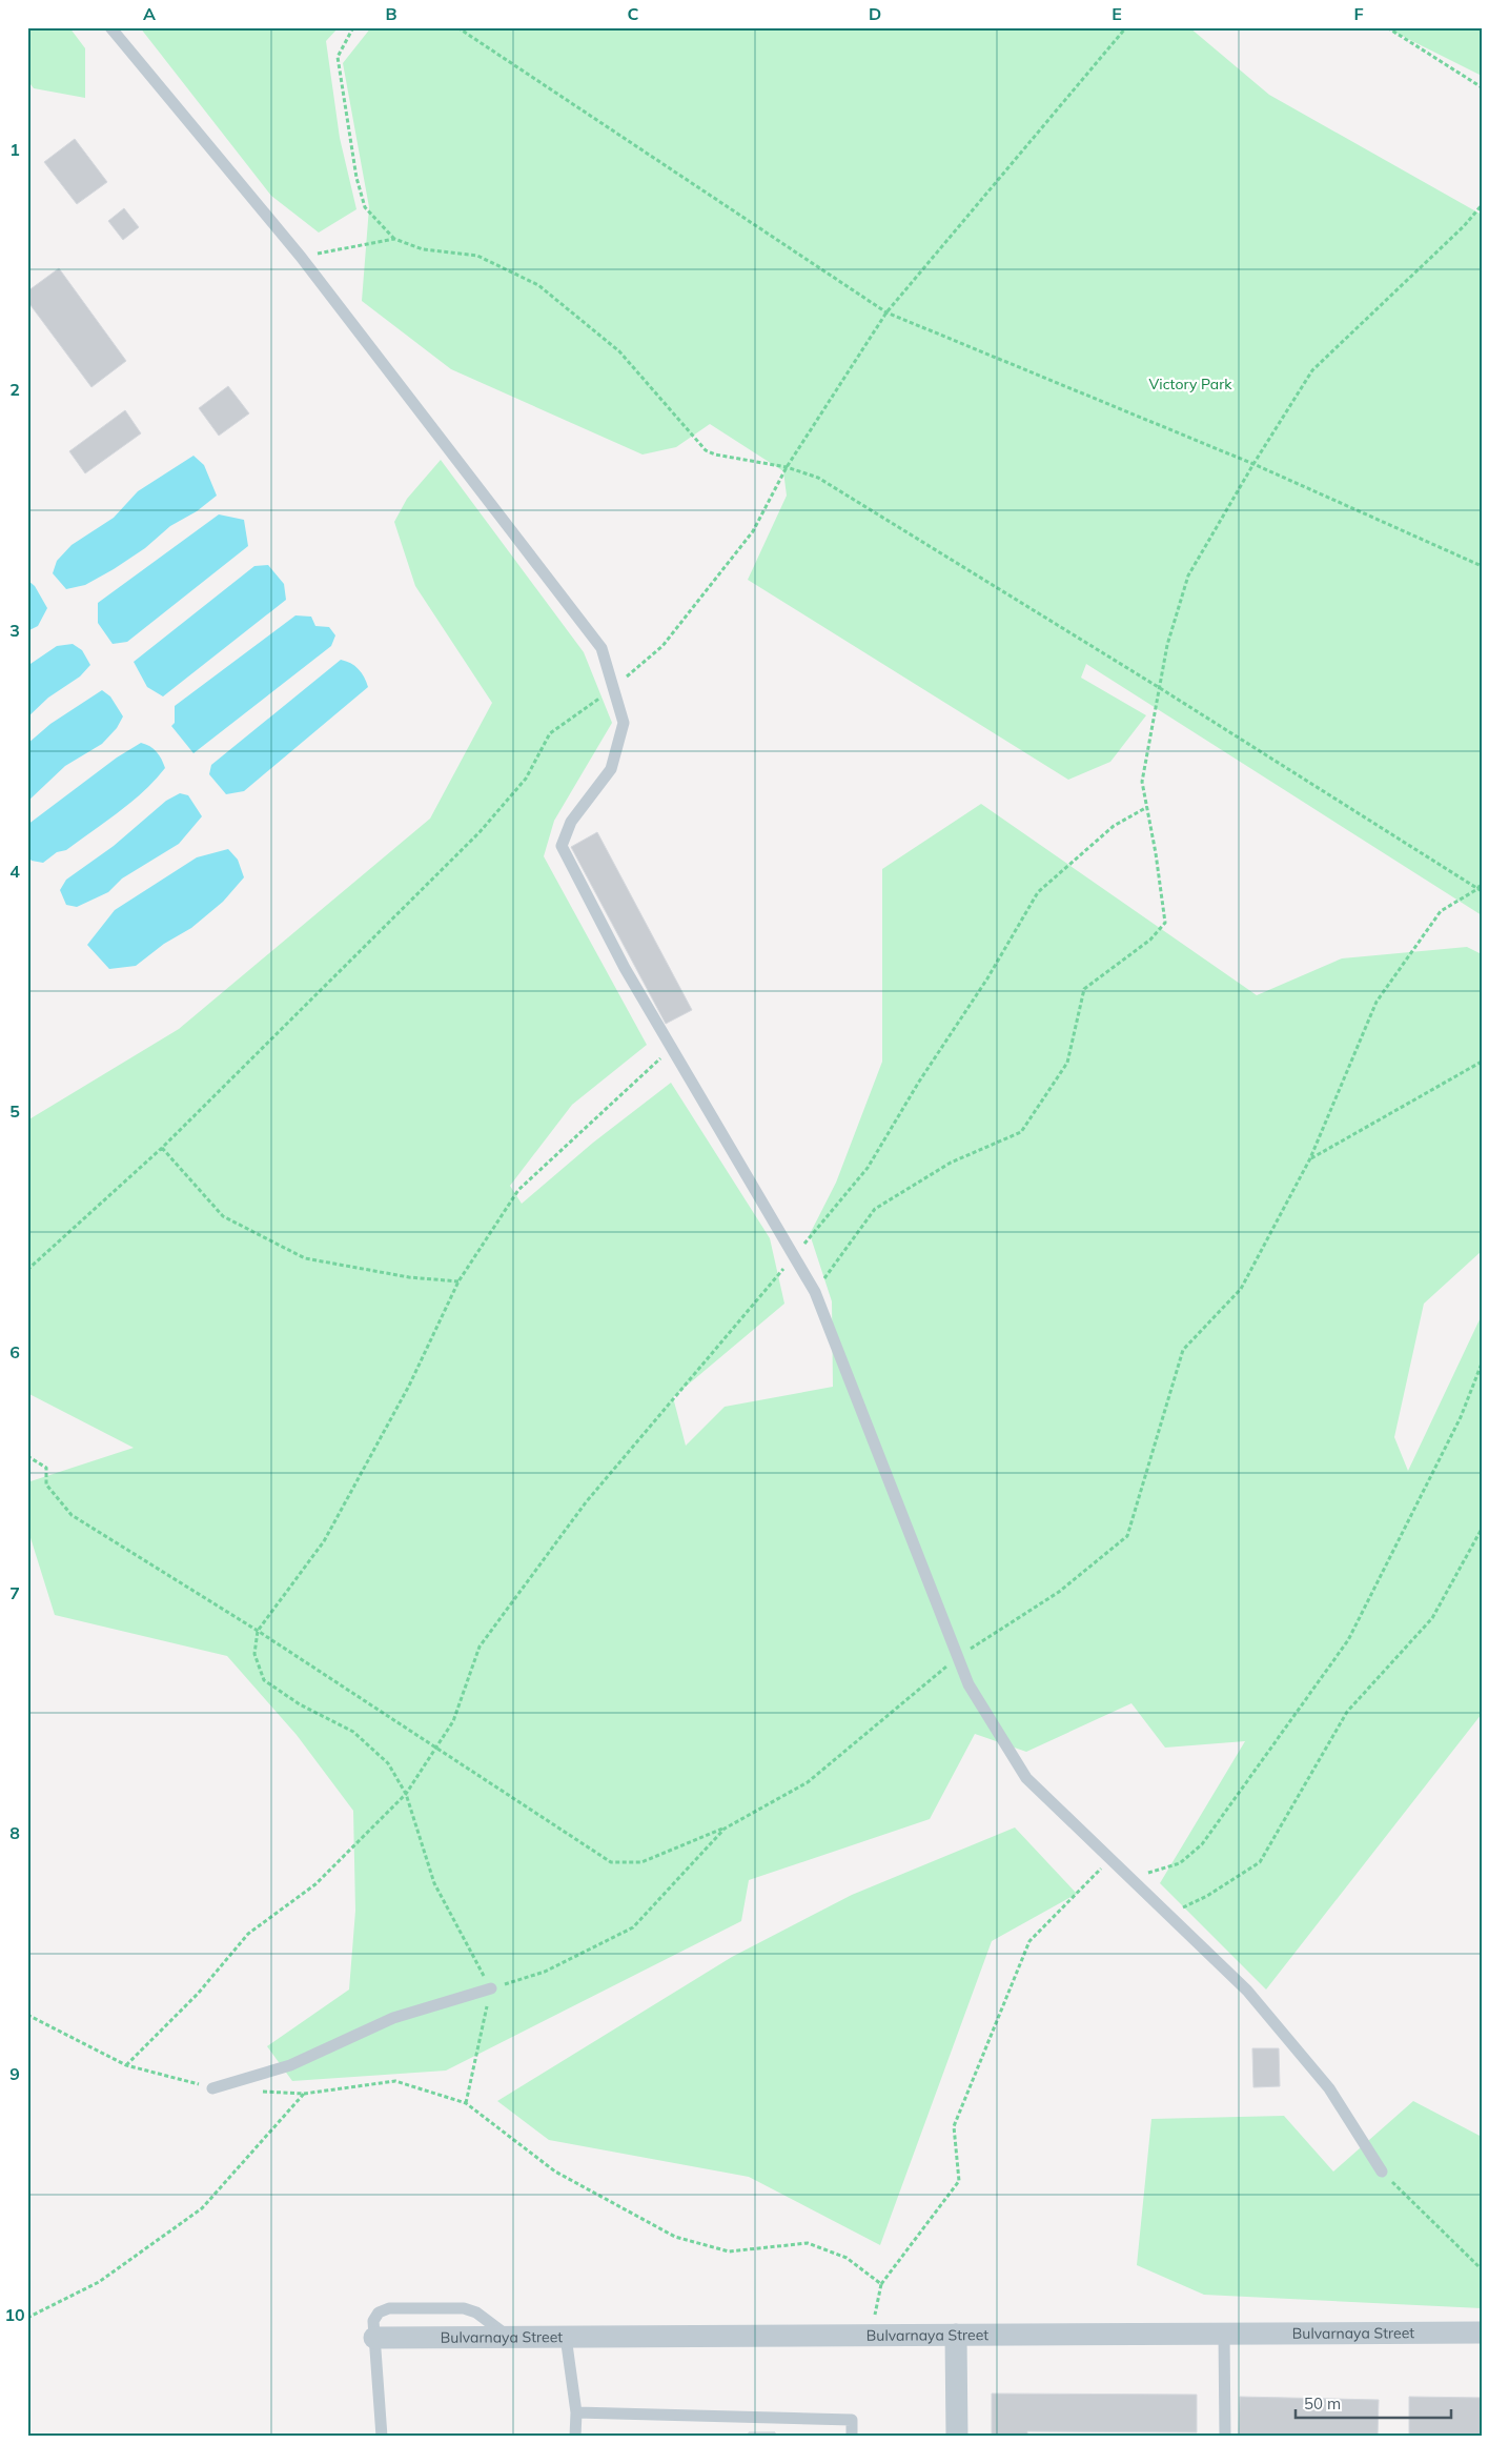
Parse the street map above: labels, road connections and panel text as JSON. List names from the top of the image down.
{
  "streets": {
    "street": ["Bulvarnaya Street"]
  },
  "parks": ["Victory Park"],
  "scale_bar": "50 m",
  "grid": {
    "columns": [
      "A",
      "B",
      "C",
      "D",
      "E",
      "F"
    ],
    "rows": [
      "1",
      "2",
      "3",
      "4",
      "5",
      "6",
      "7",
      "8",
      "9",
      "10"
    ]
  }
}
